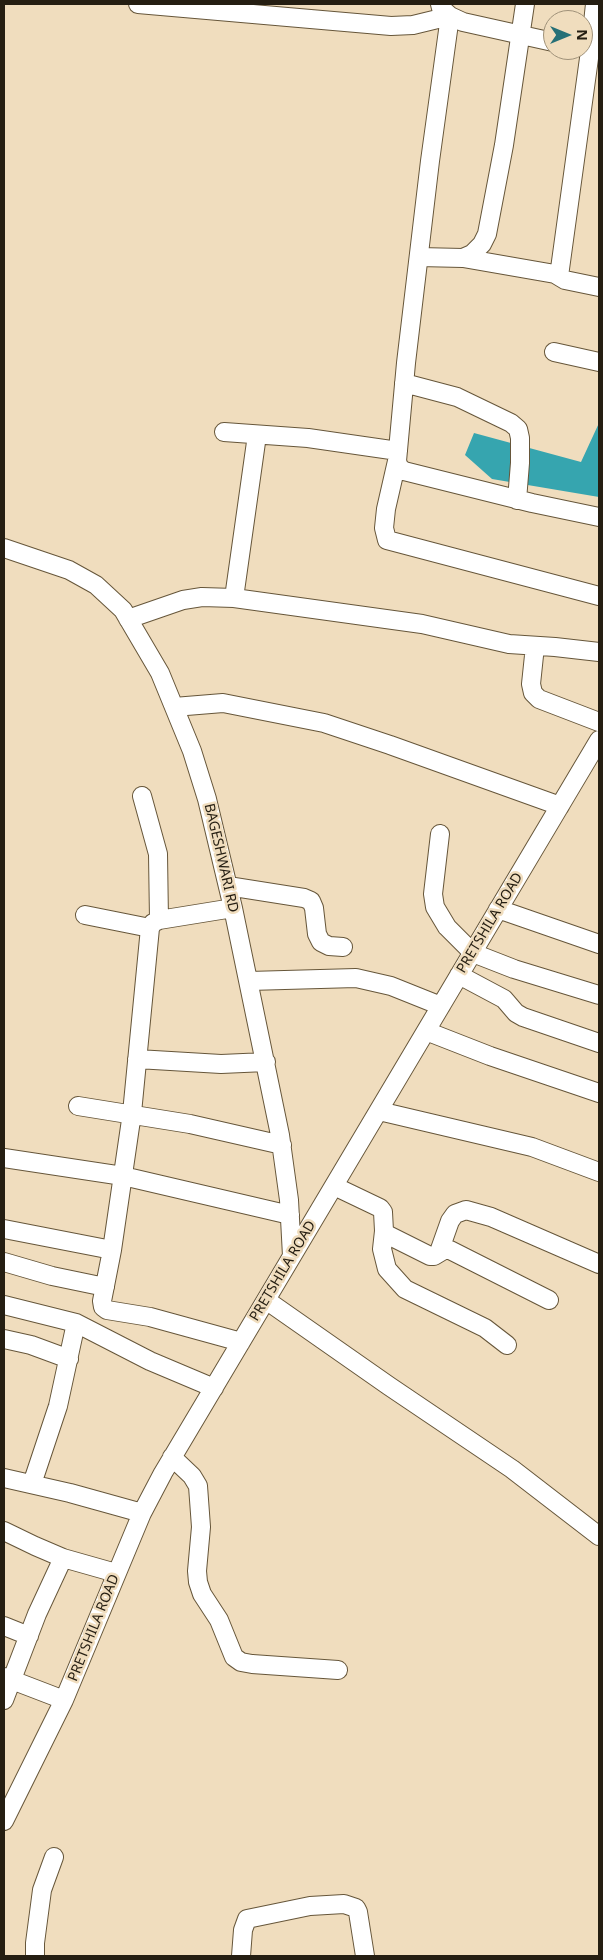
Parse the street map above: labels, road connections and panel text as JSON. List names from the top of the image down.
{
  "streets": {
    "street": ["BAGESHWARI RD", "PRETSHILA ROAD"]
  },
  "crossings": [
    ["BAGESHWARI RD", "PRETSHILA ROAD"]
  ],
  "north": "right"
}
